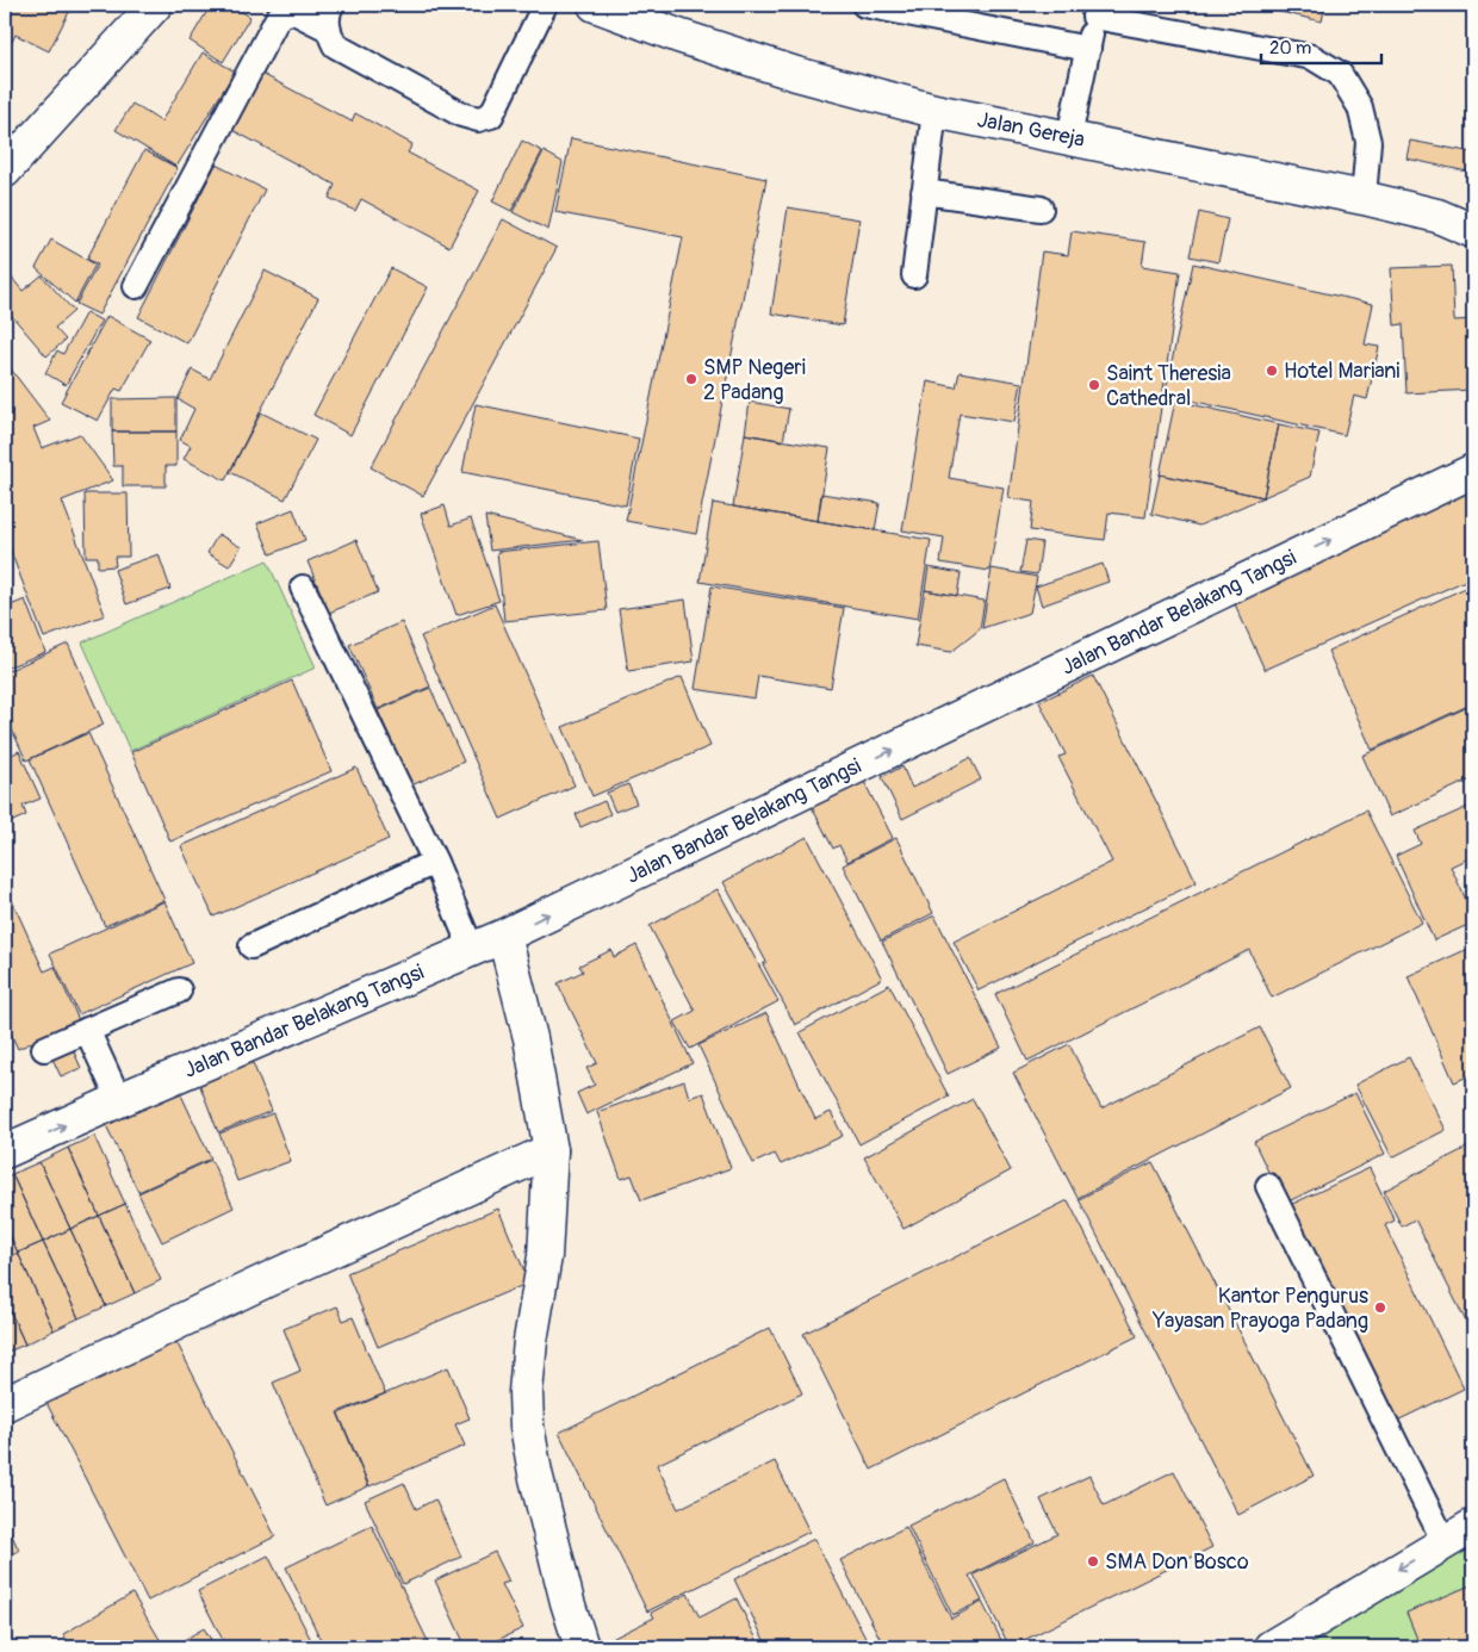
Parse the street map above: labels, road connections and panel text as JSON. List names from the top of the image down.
{
  "streets": {
    "street": ["Jalan Gereja", "Jalan Bandar Belakang Tangsi"]
  },
  "one_way": ["Jalan Bandar Belakang Tangsi"],
  "places": [
    "Hotel Mariani",
    "SMP Negeri 2 Padang",
    "Saint Theresia Cathedral",
    "Kantor Pengurus Yayasan Prayoga Padang",
    "SMA Don Bosco"
  ],
  "scale_bar": "20 m"
}
